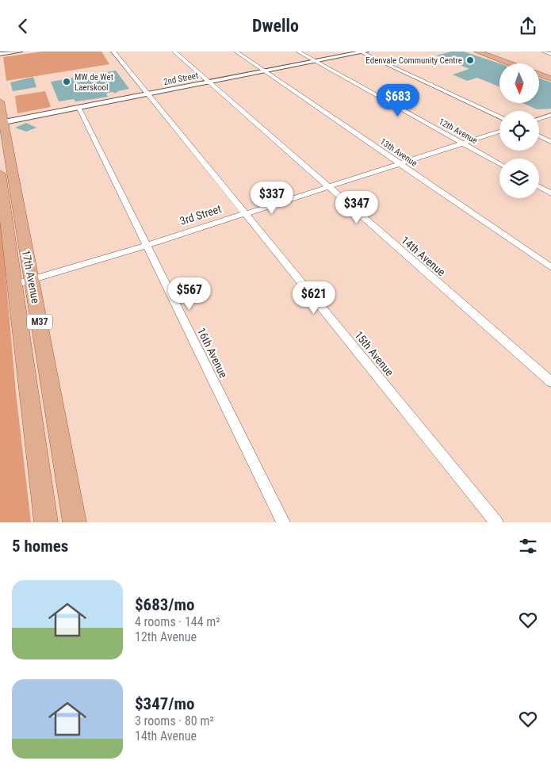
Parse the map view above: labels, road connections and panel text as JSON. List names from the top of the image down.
{
  "streets": {
    "main road": ["2nd Street", "17th Avenue", "M37"],
    "street": [
      "12th Avenue",
      "13th Avenue",
      "3rd Street",
      "14th Avenue",
      "16th Avenue",
      "15th Avenue"
    ]
  },
  "crossings": [
    ["2nd Street", "12th Avenue"],
    ["2nd Street", "13th Avenue"],
    ["2nd Street", "14th Avenue"],
    ["2nd Street", "17th Avenue"],
    ["2nd Street", "16th Avenue"],
    ["2nd Street", "15th Avenue"],
    ["12th Avenue", "3rd Street"],
    ["13th Avenue", "3rd Street"],
    ["3rd Street", "14th Avenue"],
    ["3rd Street", "17th Avenue"],
    ["3rd Street", "16th Avenue"],
    ["3rd Street", "15th Avenue"]
  ],
  "places": ["Edenvale Community Centre", "MW de Wet Laerskool"],
  "north": "bottom",
  "page": {
    "header": "Dwello",
    "price": [
      "$683",
      "$337",
      "$347",
      "$567",
      "$621"
    ],
    "heading": "5 homes",
    "list": [
      {
        "name": "$683/mo",
        "note": "4 rooms · 144 m² · 12th Avenue"
      },
      {
        "name": "$347/mo",
        "note": "3 rooms · 80 m² · 14th Avenue"
      }
    ]
  }
}
